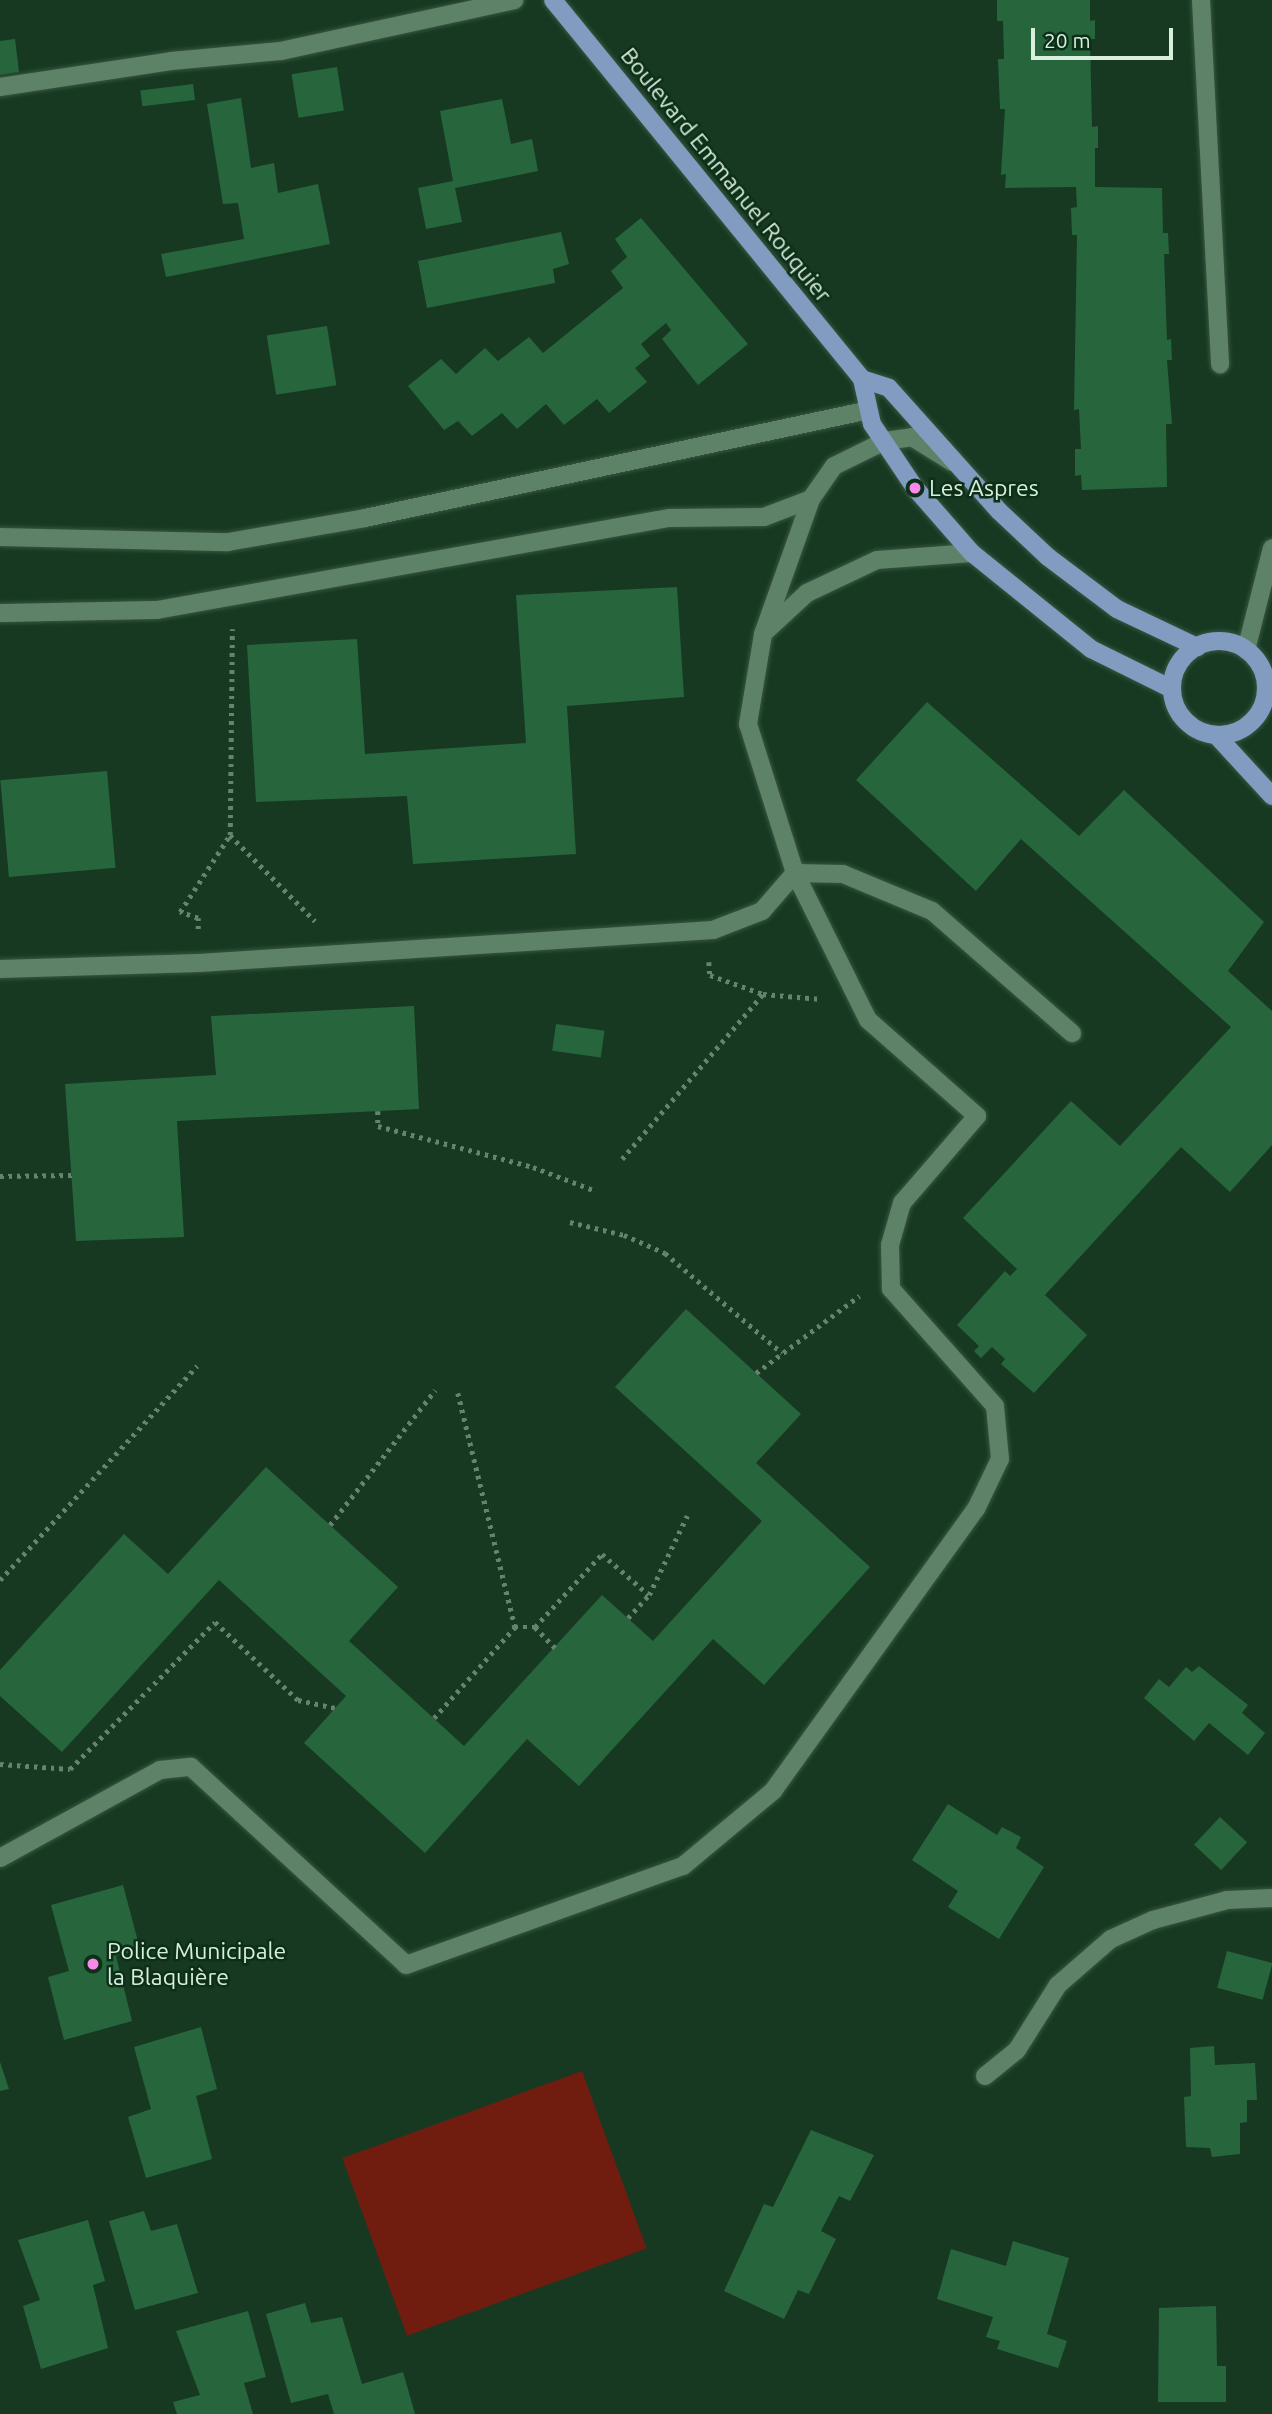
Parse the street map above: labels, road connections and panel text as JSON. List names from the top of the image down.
{
  "streets": {
    "main road": ["Boulevard Emmanuel Rouquier"]
  },
  "places": ["Les Aspres", "Police Municipale la Blaquière"],
  "scale_bar": "20 m"
}
